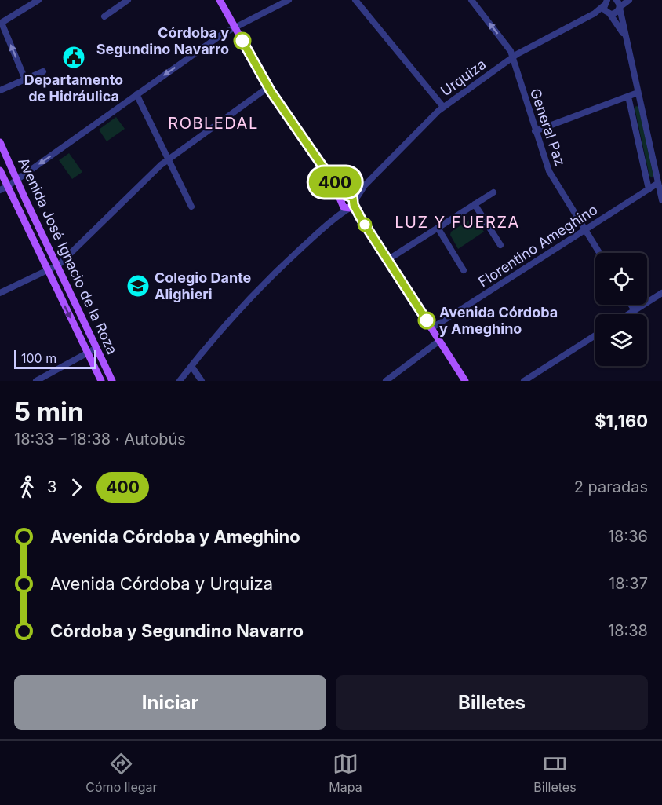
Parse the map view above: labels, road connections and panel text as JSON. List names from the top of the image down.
{
  "streets": {
    "main road": ["Avenida José Ignacio de la Roza"],
    "street": ["Urquiza", "General Paz", "Florentino Ameghino"]
  },
  "crossings": [
    ["Urquiza", "General Paz"],
    ["General Paz", "Florentino Ameghino"]
  ],
  "districts": ["ROBLEDAL", "LUZ Y FUERZA"],
  "places": {
    "other": ["Córdoba y Segundino Navarro", "Avenida Córdoba y Ameghino"],
    "public building": ["Departamento de Hidráulica"],
    "school or university": ["Colegio Dante Alighieri"]
  },
  "lines": ["bus line 400"],
  "scale_bar": "100 m",
  "page": {
    "on_map": "400",
    "scale": "100 m",
    "heading": ["5 min", "18:33 – 18:38 · Autobús", "$1,160"],
    "legs": ["3", "400", "2 paradas"],
    "list": [
      {
        "name": "Avenida Córdoba y Ameghino",
        "value": "18:36"
      },
      {
        "name": "Avenida Córdoba y Urquiza",
        "value": "18:37"
      },
      {
        "name": "Córdoba y Segundino Navarro",
        "value": "18:38"
      }
    ],
    "buttons": ["Iniciar", "Billetes"],
    "tabs": ["Cómo llegar", "Mapa", "Billetes"]
  }
}
